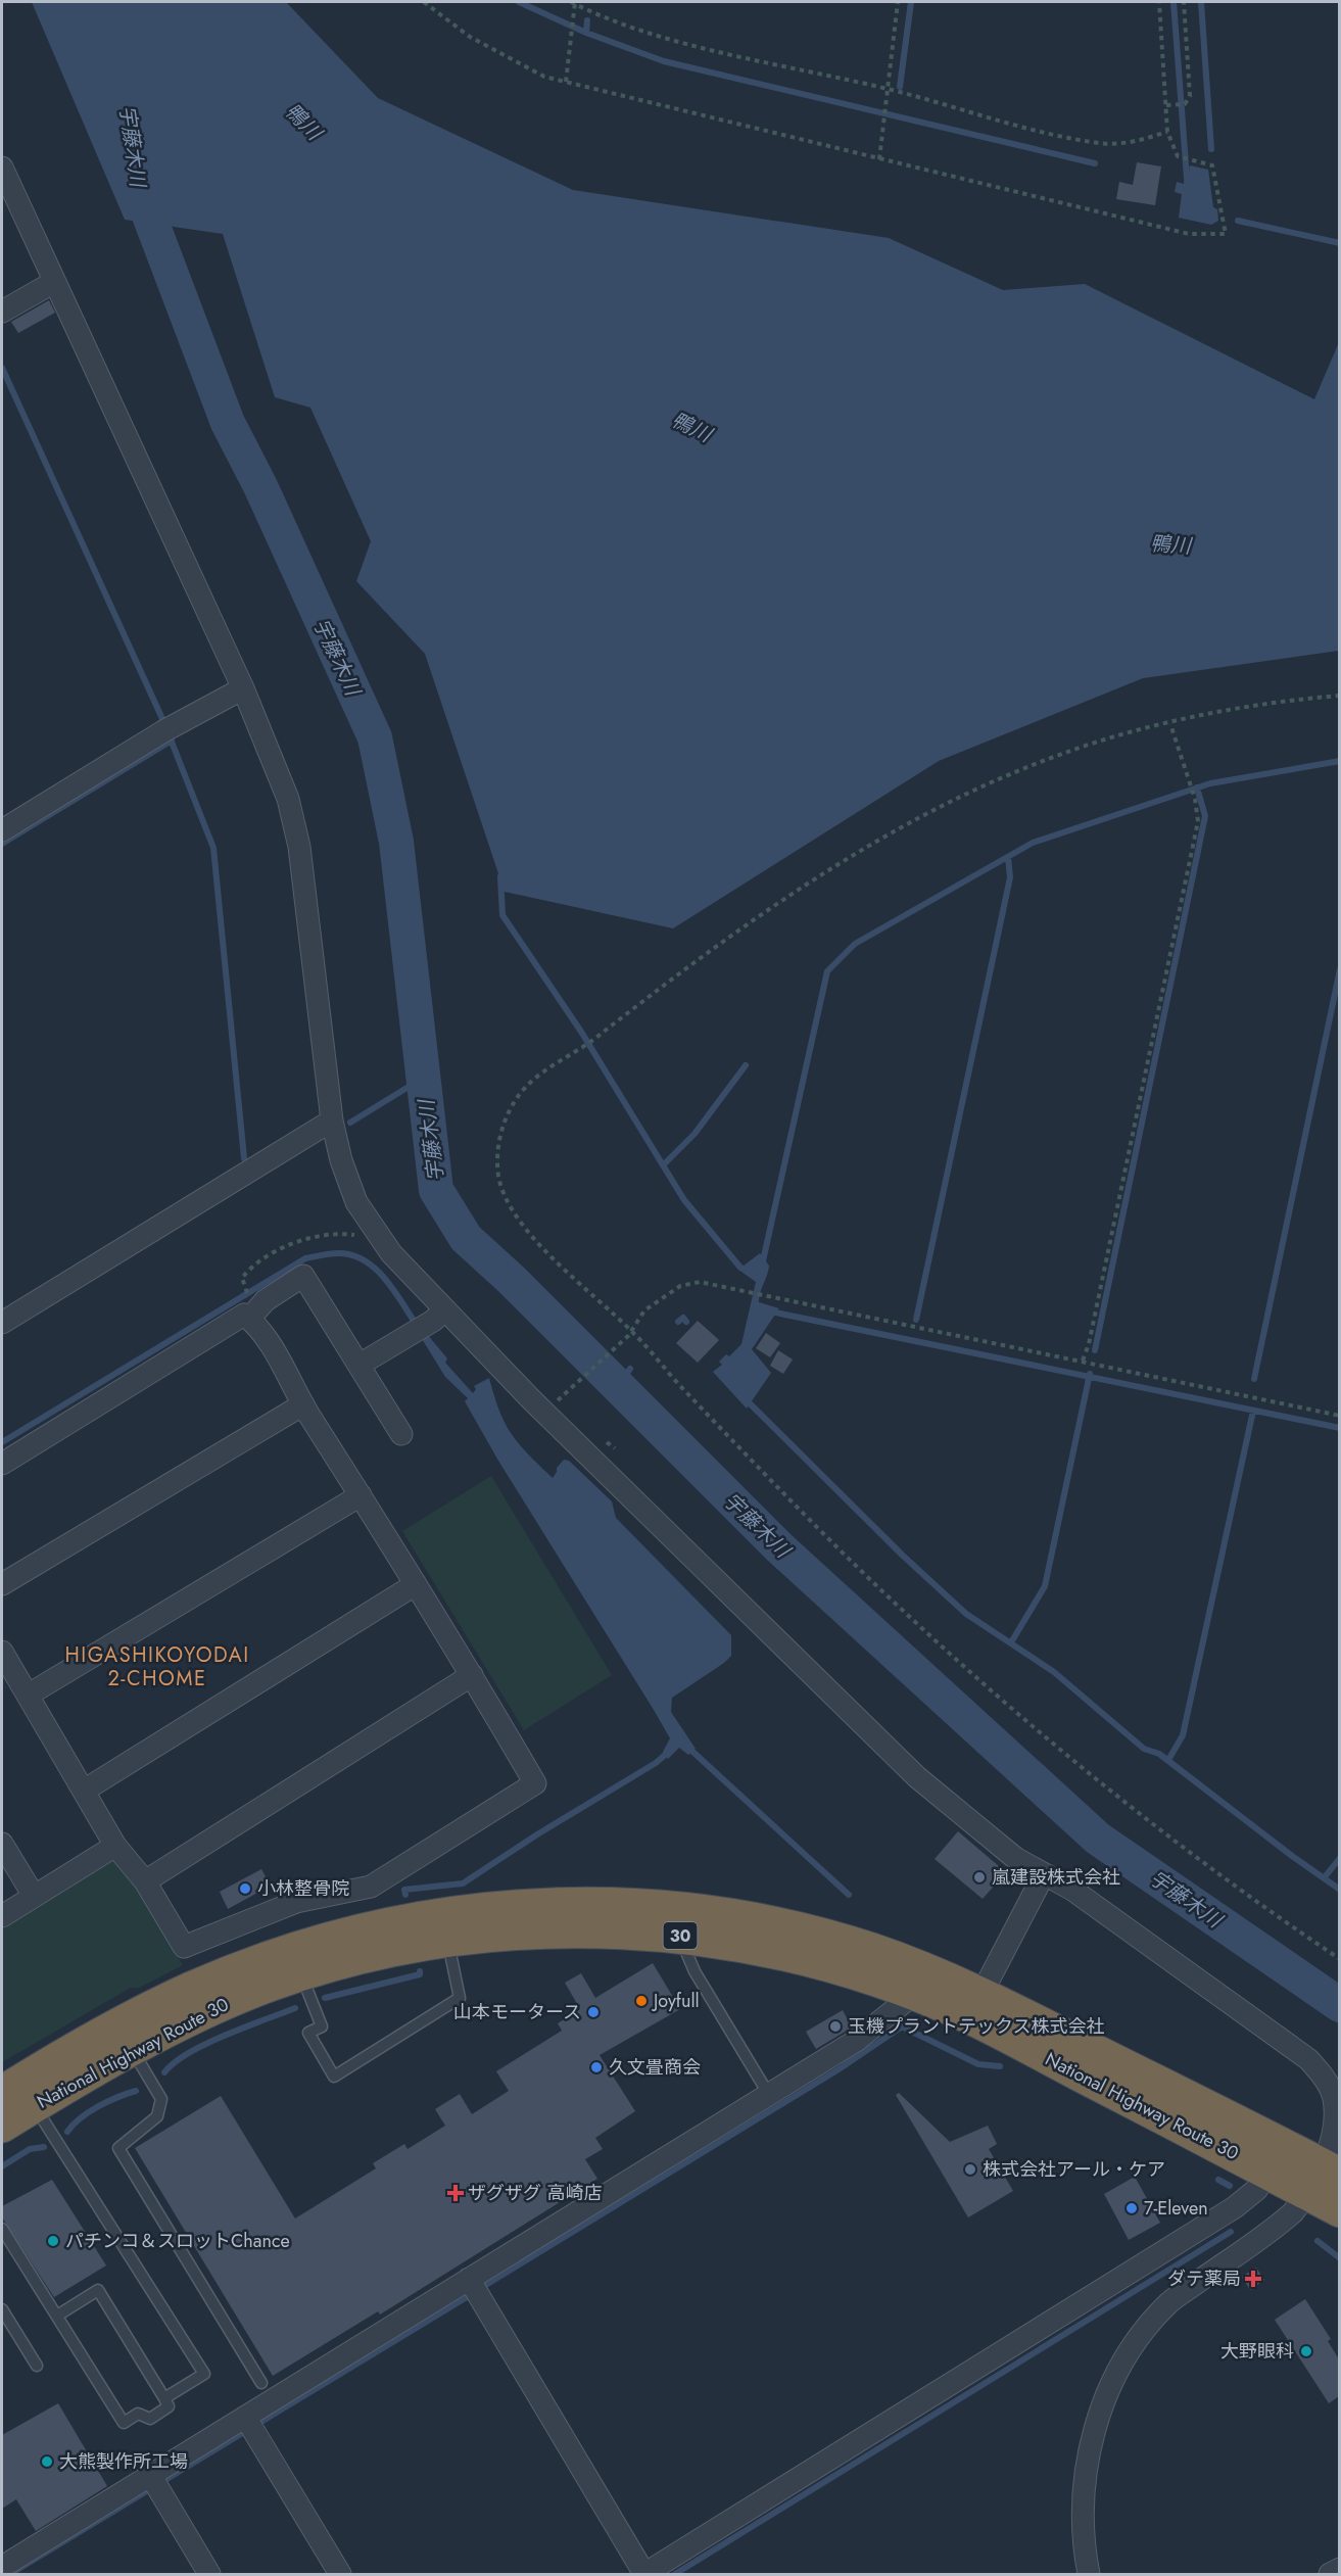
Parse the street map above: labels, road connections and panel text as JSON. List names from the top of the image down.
{
  "streets": {
    "highway": ["30", "National Highway Route 30"]
  },
  "districts": ["HIGASHIKOYODAI 2-CHOME"],
  "water": ["鴨川", "宇藤木川"],
  "places": {
    "other": [
      "嵐建設株式会社",
      "小林整骨院",
      "Joyfull",
      "山本モータース",
      "玉機プラントテックス株式会社",
      "久文畳商会",
      "株式会社アール・ケア",
      "7-Eleven",
      "パチンコ＆スロットChance",
      "大野眼科",
      "大熊製作所工場"
    ],
    "health": ["ザグザグ 高崎店", "ダテ薬局"]
  }
}
